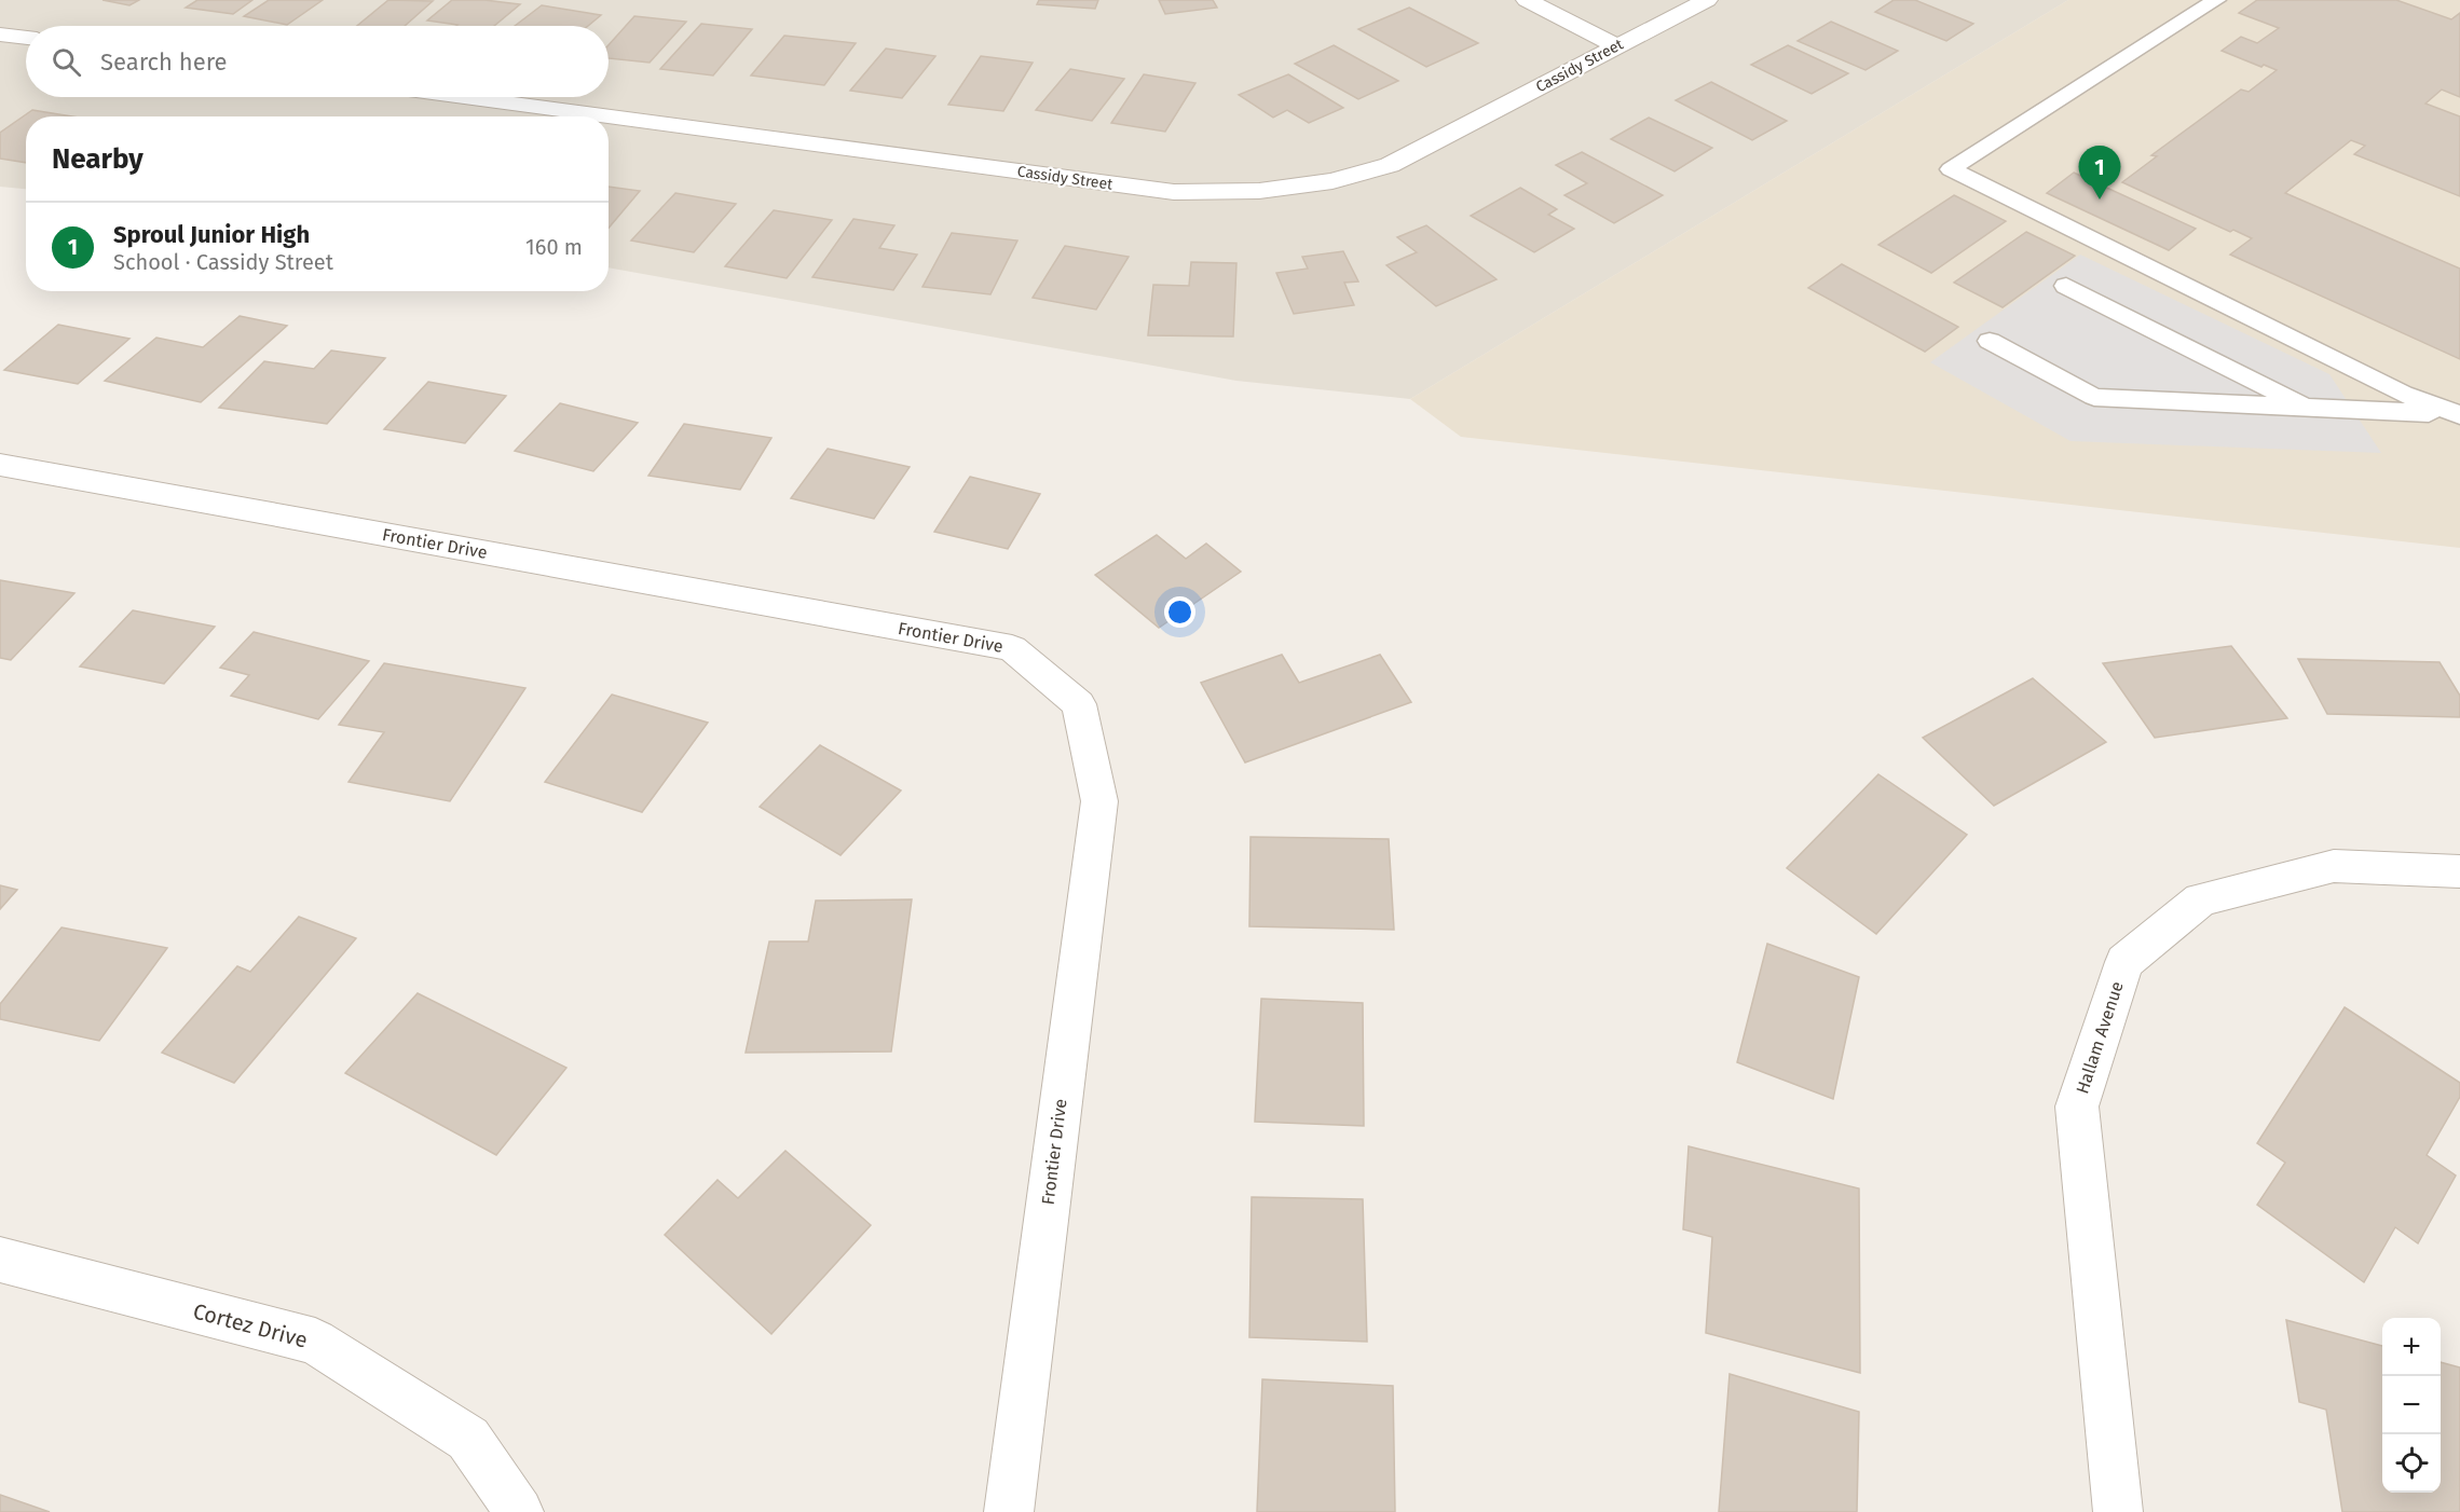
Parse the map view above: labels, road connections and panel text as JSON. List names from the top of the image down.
{
  "streets": {
    "street": [
      "Cassidy Street",
      "Frontier Drive",
      "Hallam Avenue",
      "Cortez Drive"
    ]
  },
  "page": {
    "search": "Search here",
    "heading": "Nearby",
    "pins": "1",
    "list": [
      {
        "mark": "1",
        "name": "Sproul Junior High",
        "note": "School · Cassidy Street",
        "value": "160 m"
      }
    ],
    "map_buttons": ["+", "−"]
  }
}
